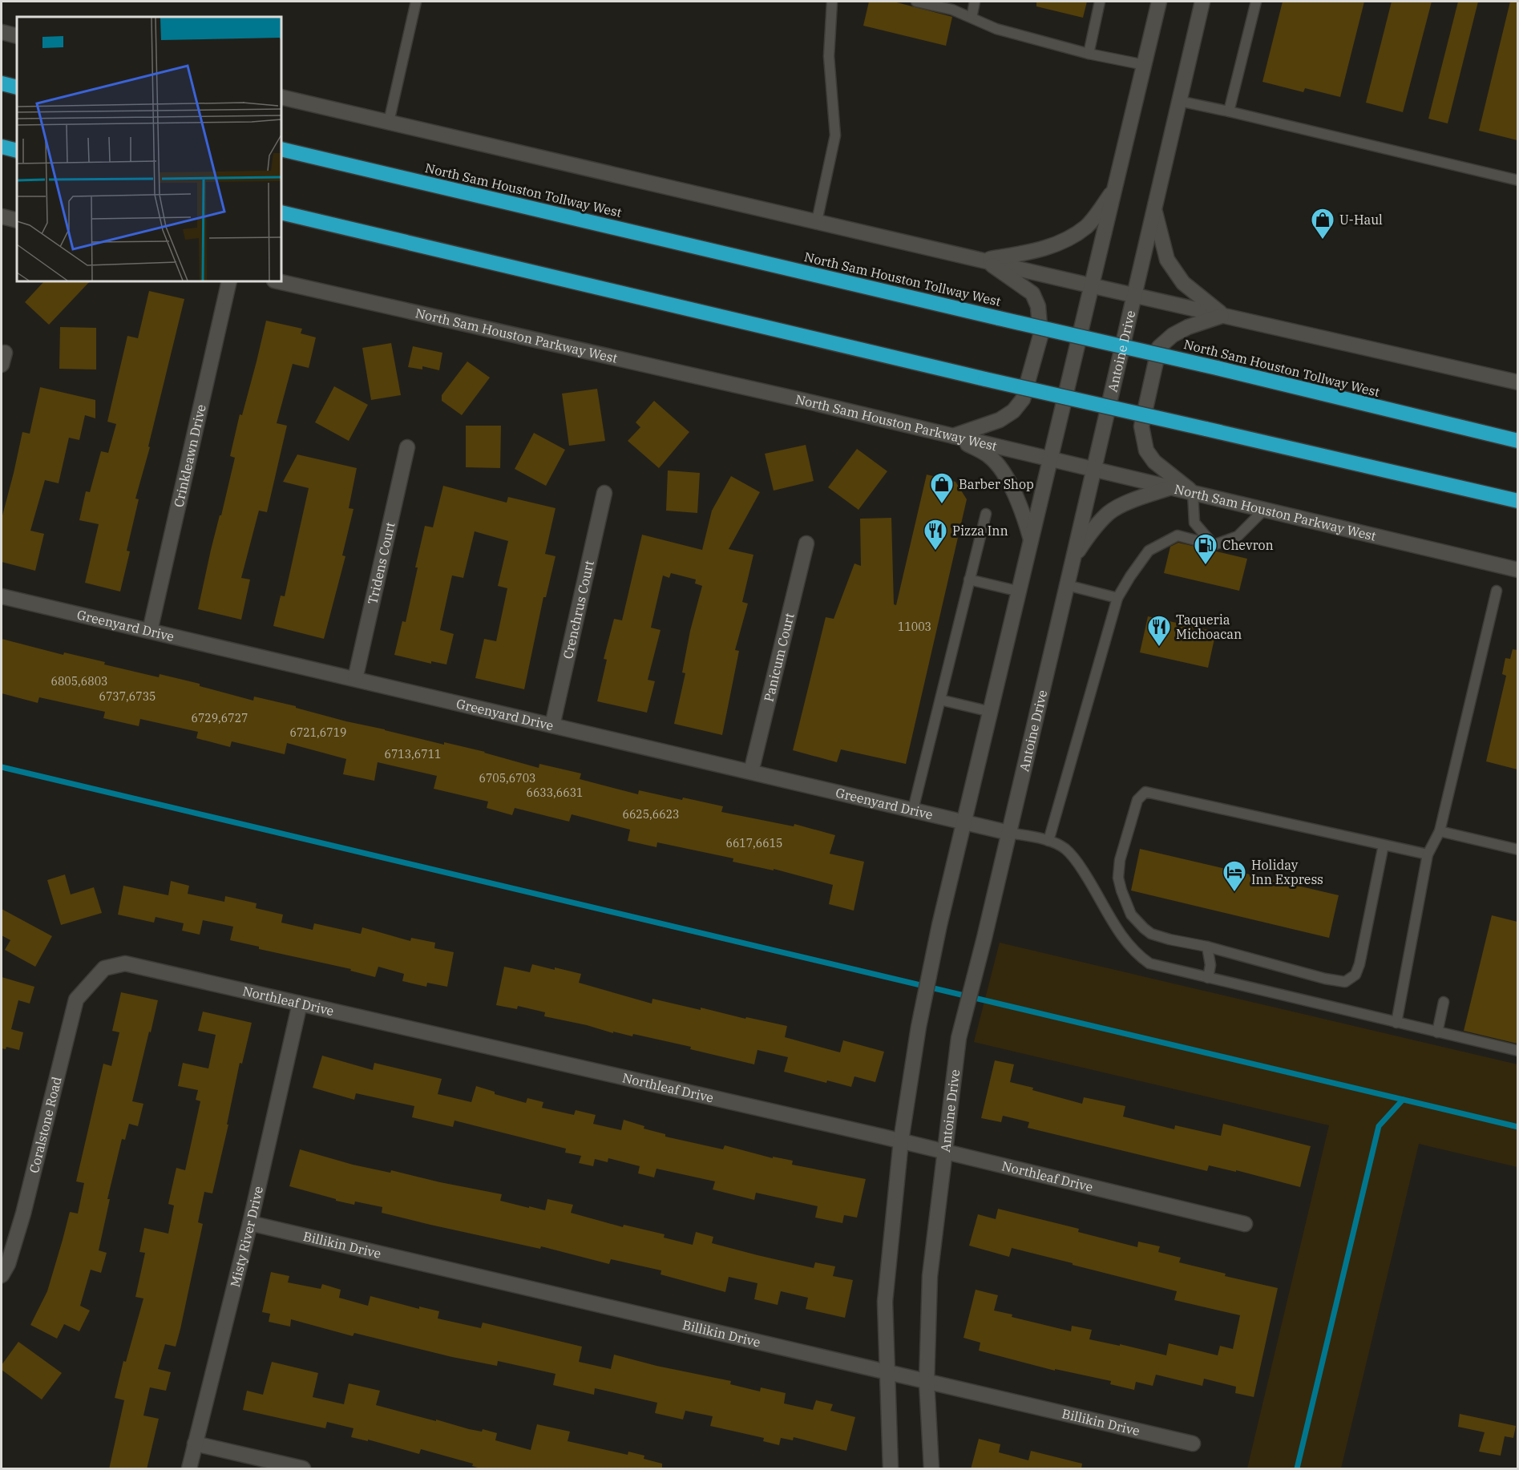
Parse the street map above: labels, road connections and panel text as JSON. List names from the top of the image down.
{
  "streets": {
    "highway": ["North Sam Houston Tollway West"],
    "main road": [
      "North Sam Houston Parkway West",
      "Antoine Drive",
      "Crinkleawn Drive",
      "Tridens Court",
      "Crenchrus Court",
      "Greenyard Drive",
      "Panicum Court",
      "Northleaf Drive",
      "Coralstone Road",
      "Misty River Drive",
      "Billikin Drive"
    ]
  },
  "crossings": [
    ["North Sam Houston Parkway West", "Antoine Drive"],
    ["Antoine Drive", "Greenyard Drive"],
    ["Antoine Drive", "Northleaf Drive"],
    ["Antoine Drive", "Billikin Drive"],
    ["Crinkleawn Drive", "Greenyard Drive"],
    ["Tridens Court", "Greenyard Drive"],
    ["Crenchrus Court", "Greenyard Drive"],
    ["Greenyard Drive", "Panicum Court"],
    ["Northleaf Drive", "Coralstone Road"],
    ["Northleaf Drive", "Misty River Drive"],
    ["Misty River Drive", "Billikin Drive"]
  ],
  "places": {
    "shop": ["U-Haul", "Barber Shop"],
    "restaurant": ["Pizza Inn", "Taqueria Michoacan"],
    "fuel station": ["Chevron"],
    "hotel": ["Holiday Inn Express"]
  },
  "house_numbers": [
    "11003",
    "6805,6803",
    "6737,6735",
    "6729,6727",
    "6721,6719",
    "6713,6711",
    "6705,6703",
    "6633,6631",
    "6625,6623",
    "6617,6615"
  ]
}
